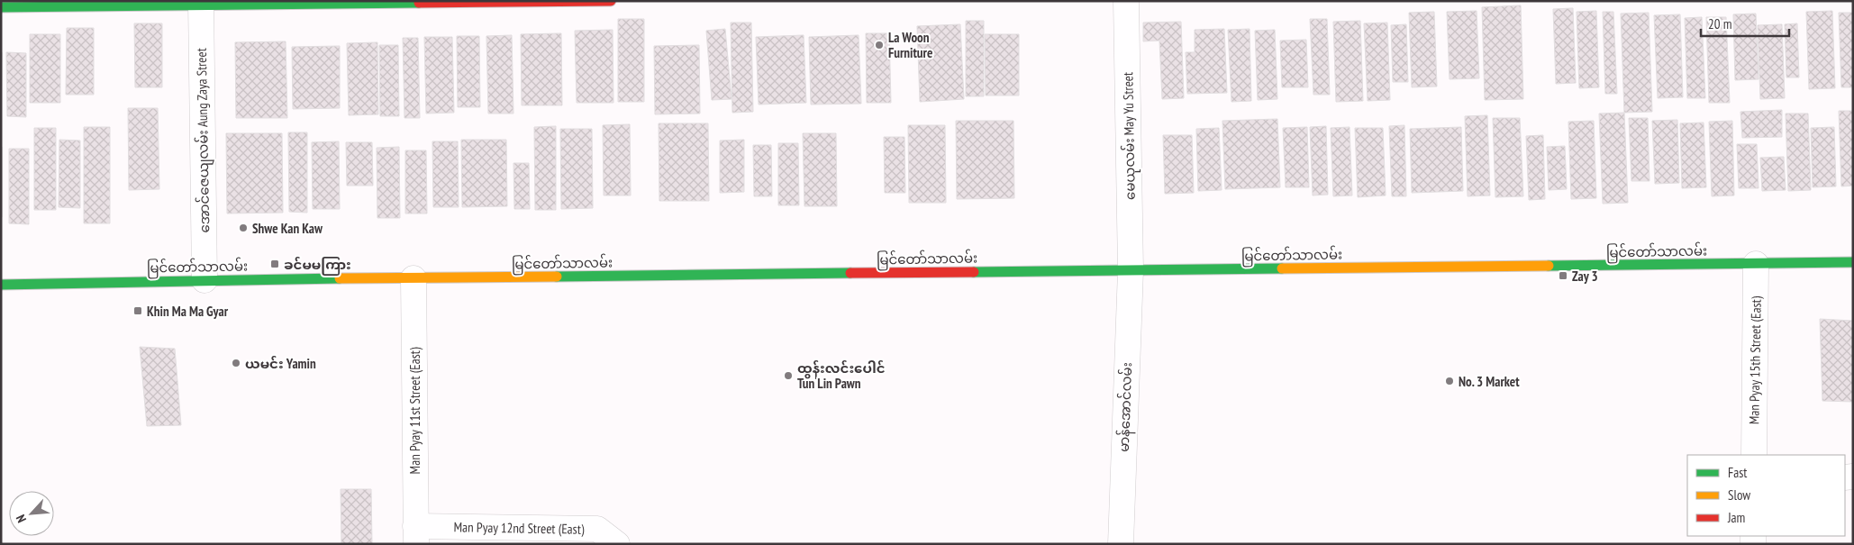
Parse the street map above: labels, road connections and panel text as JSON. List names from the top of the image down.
{
  "streets": {
    "main road": ["မြင်တော်သာလမ်း"],
    "street": [
      "မေယုလမ်း May Yu Street",
      "အောင်ဇေယျလမ်း Aung Zaya Street",
      "Man Pyay 15th Street (East)",
      "မာန်အောင်လမ်း",
      "Man Pyay 11st Street (East)",
      "Man Pyay 12nd Street (East)"
    ]
  },
  "crossings": [
    ["မေယုလမ်း May Yu Street", "မြင်တော်သာလမ်း"],
    ["မေယုလမ်း May Yu Street", "မာန်အောင်လမ်း"],
    ["အောင်ဇေယျလမ်း Aung Zaya Street", "မြင်တော်သာလမ်း"],
    ["မြင်တော်သာလမ်း", "Man Pyay 15th Street (East)"],
    ["မြင်တော်သာလမ်း", "မာန်အောင်လမ်း"],
    ["မြင်တော်သာလမ်း", "Man Pyay 11st Street (East)"],
    ["Man Pyay 11st Street (East)", "Man Pyay 12nd Street (East)"]
  ],
  "places": {
    "other": [
      "La Woon Furniture",
      "Shwe Kan Kaw",
      "ယမင်း Yamin",
      "ထွန်းလင်းပေါင် Tun Lin Pawn",
      "No. 3 Market"
    ],
    "transit": ["ခင်မမကြား", "Zay 3", "Khin Ma Ma Gyar"]
  },
  "legend": ["Fast", "Slow", "Jam"],
  "scale_bar": "20 m",
  "north": "bottom left"
}
